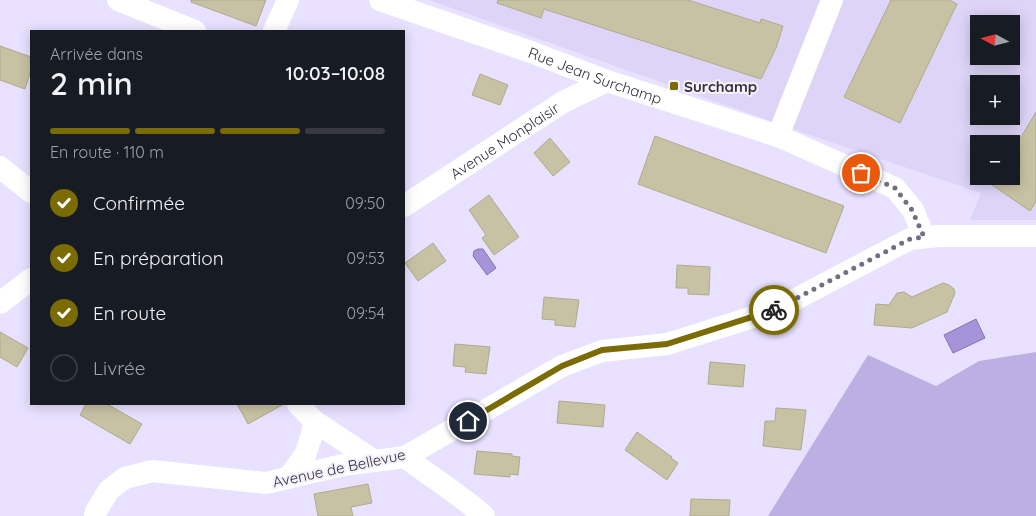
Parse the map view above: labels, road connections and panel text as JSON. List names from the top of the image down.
{
  "streets": {
    "street": ["Rue Jean Surchamp", "Avenue Monplaisir", "Avenue de Bellevue"]
  },
  "crossings": [
    ["Rue Jean Surchamp", "Avenue Monplaisir"],
    ["Rue Jean Surchamp", "Avenue de Bellevue"]
  ],
  "places": {
    "transit": ["Surchamp"]
  },
  "north": "left",
  "page": {
    "map_buttons": ["+", "−"],
    "heading": ["2 min", "Arrivée dans", "10:03–10:08"],
    "bar": "En route · 110 m",
    "list": [
      ["Confirmée", "09:50"],
      ["En préparation", "09:53"],
      ["En route", "09:54"],
      "Livrée"
    ]
  }
}
